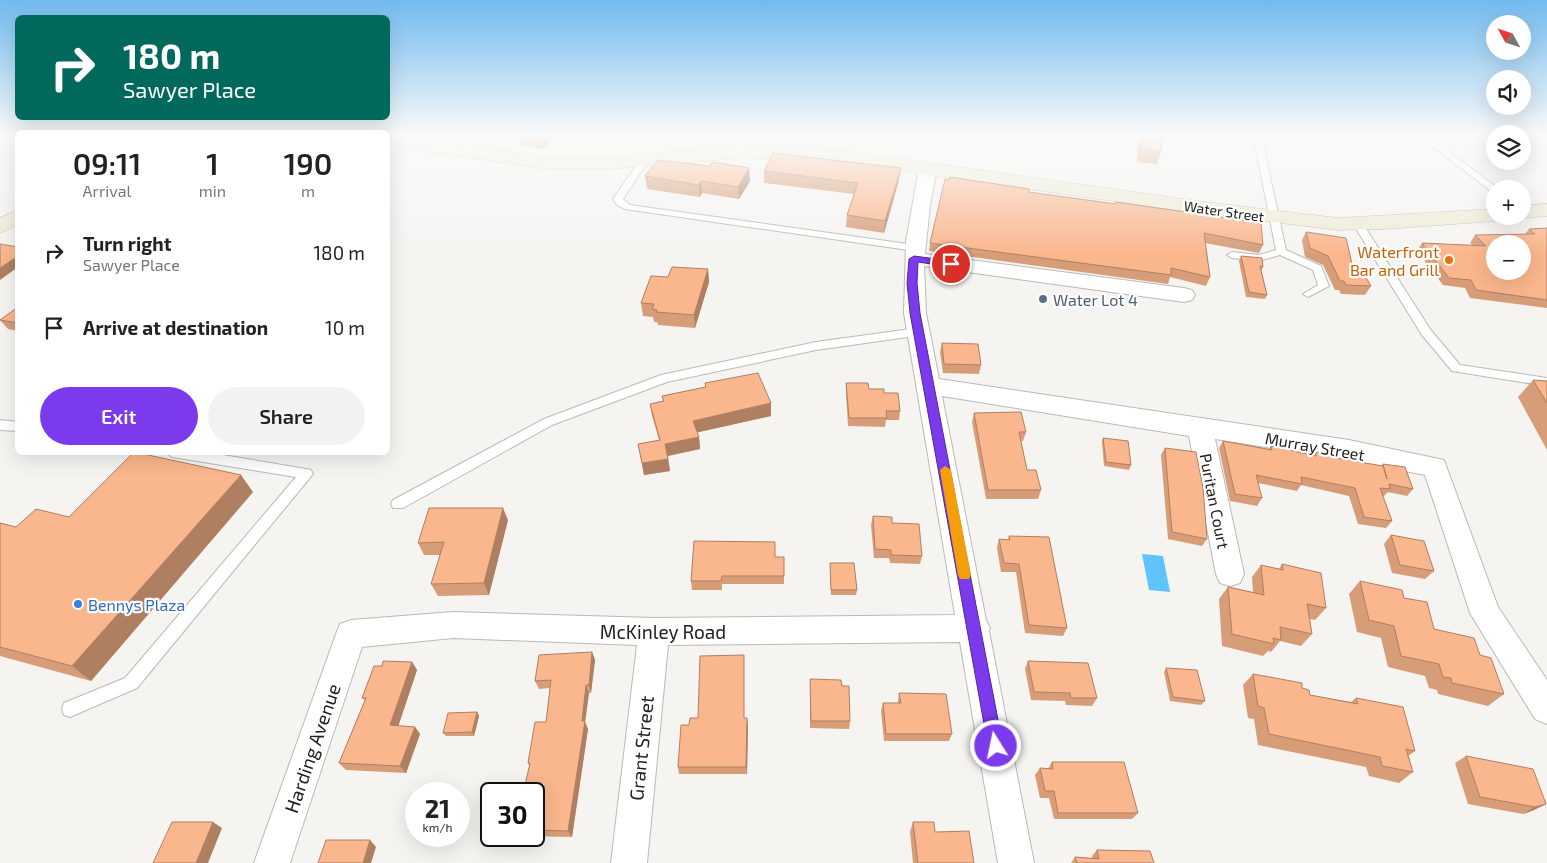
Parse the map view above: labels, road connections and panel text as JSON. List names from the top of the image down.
{
  "streets": {
    "main road": ["Water Street"],
    "street": [
      "Murray Street",
      "Puritan Court",
      "McKinley Road",
      "Harding Avenue",
      "Grant Street"
    ]
  },
  "crossings": [
    ["Murray Street", "Puritan Court"],
    ["McKinley Road", "Harding Avenue"],
    ["McKinley Road", "Grant Street"]
  ],
  "places": ["Waterfront Bar and Grill", "Water Lot 4", "Bennys Plaza"],
  "north": "top left",
  "page": {
    "map_buttons": ["+", "−"],
    "turn": ["180 m", "Sawyer Place"],
    "eta": [
      "09:11",
      "Arrival",
      "1",
      "min",
      "190",
      "m"
    ],
    "list": [
      {
        "name": "Turn right",
        "note": "Sawyer Place",
        "value": "180 m"
      },
      {
        "name": "Arrive at destination",
        "value": "10 m"
      }
    ],
    "buttons": ["Exit", "Share"],
    "speed": "21 km/h",
    "limit": "30"
  }
}
